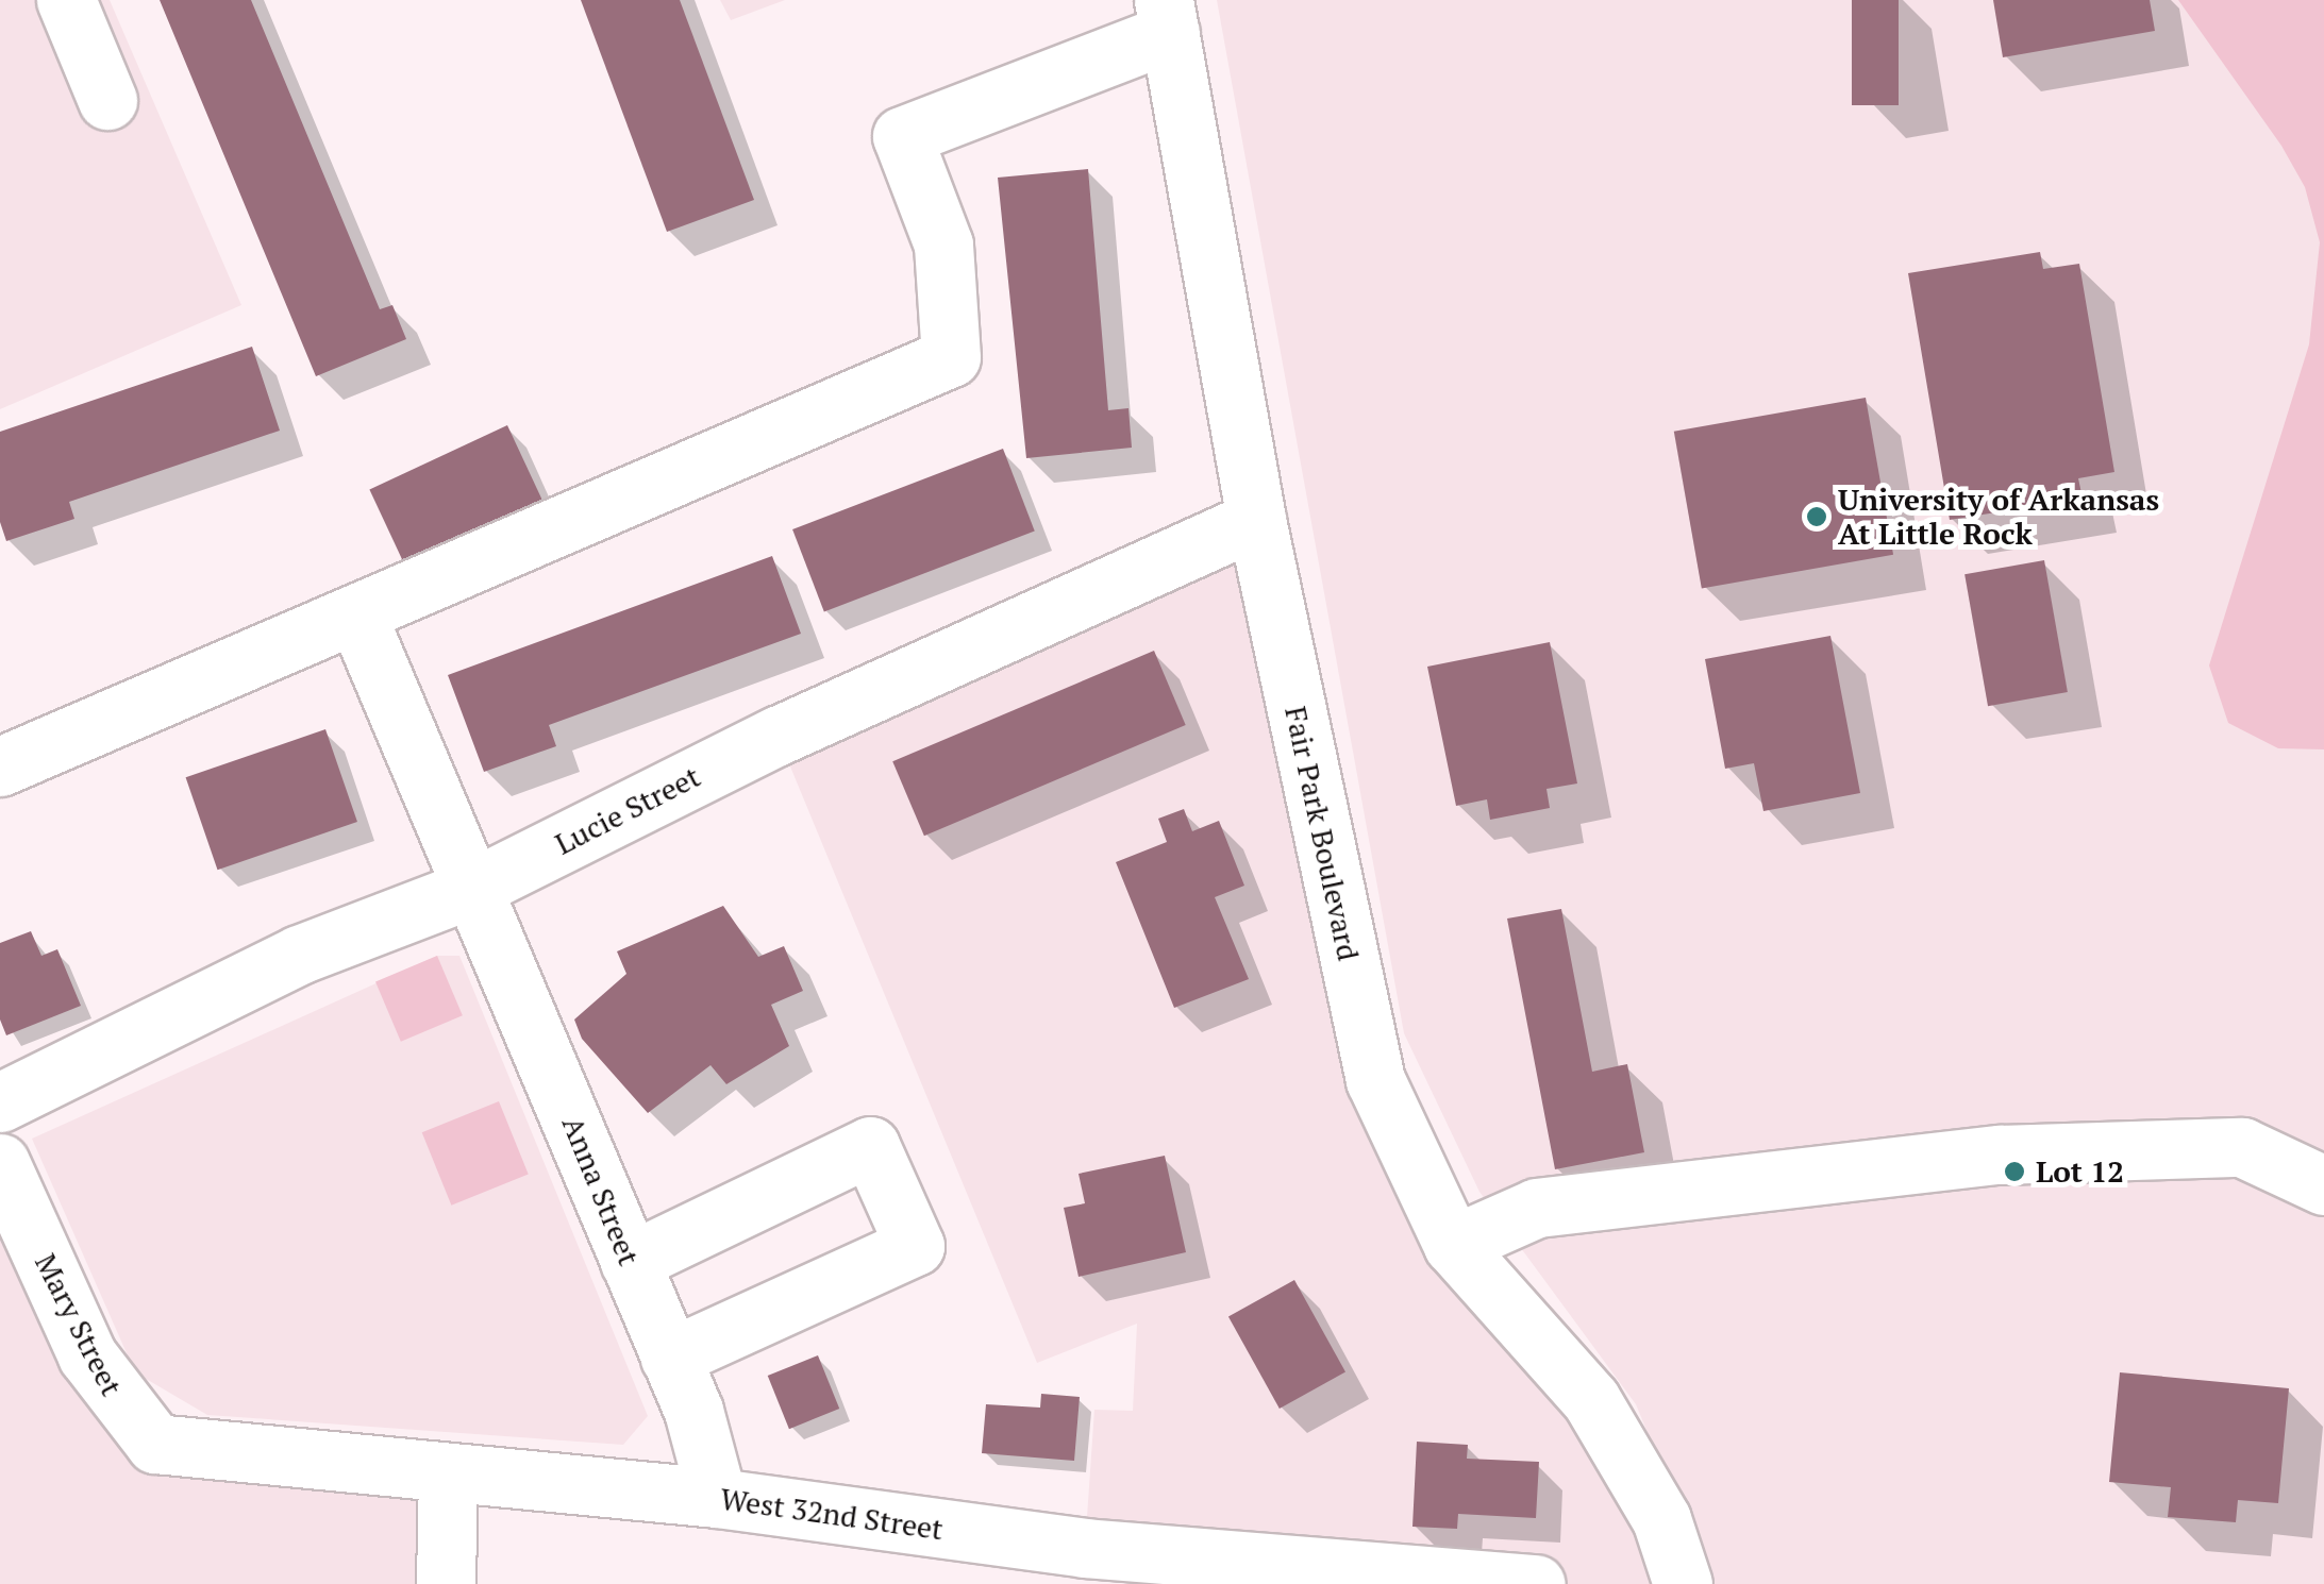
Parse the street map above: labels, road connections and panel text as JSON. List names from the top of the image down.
{
  "streets": {
    "street": [
      "Lucie Street",
      "Fair Park Boulevard",
      "Anna Street",
      "Mary Street",
      "West 32nd Street"
    ]
  },
  "crossings": [
    ["Lucie Street", "Fair Park Boulevard"],
    ["Lucie Street", "Anna Street"],
    ["Anna Street", "West 32nd Street"],
    ["Mary Street", "West 32nd Street"]
  ],
  "places": ["University of Arkansas At Little Rock", "Lot 12"]
}
